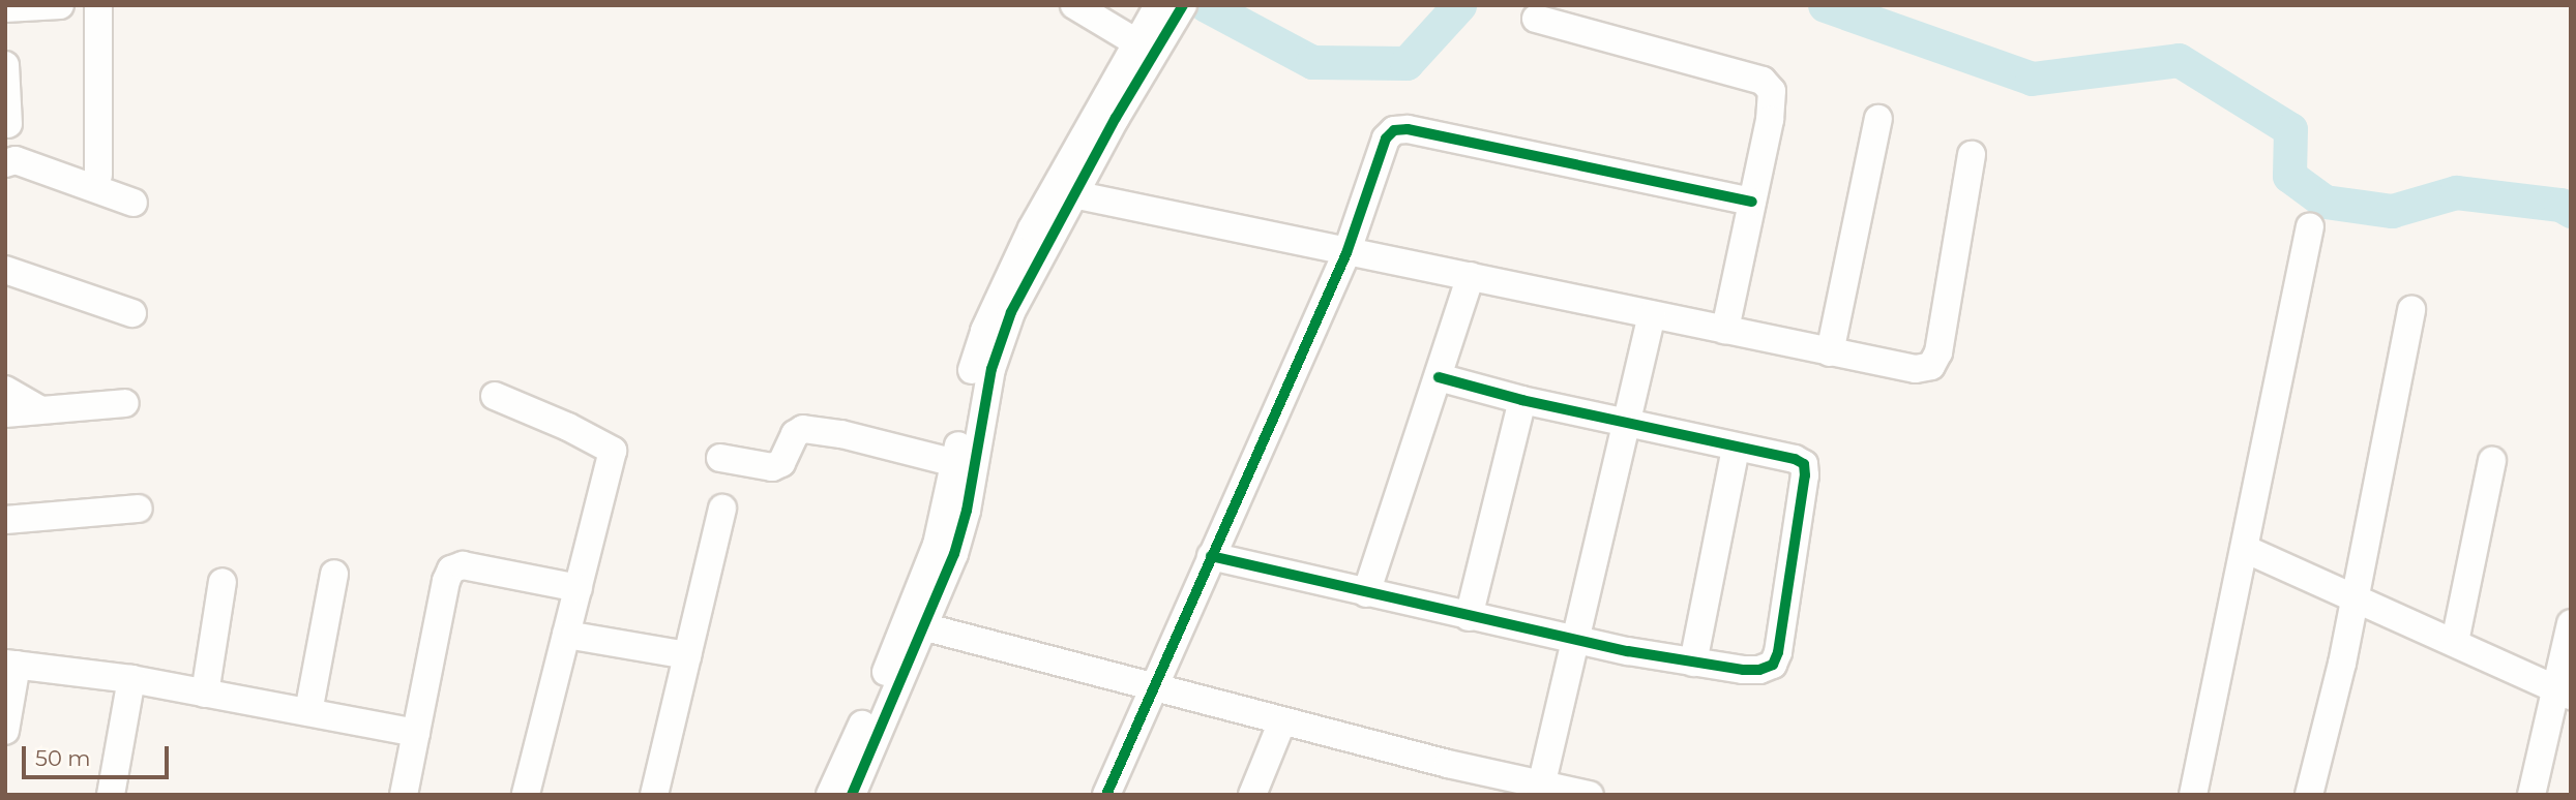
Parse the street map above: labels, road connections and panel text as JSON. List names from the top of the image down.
{
  "scale_bar": "50 m"
}
